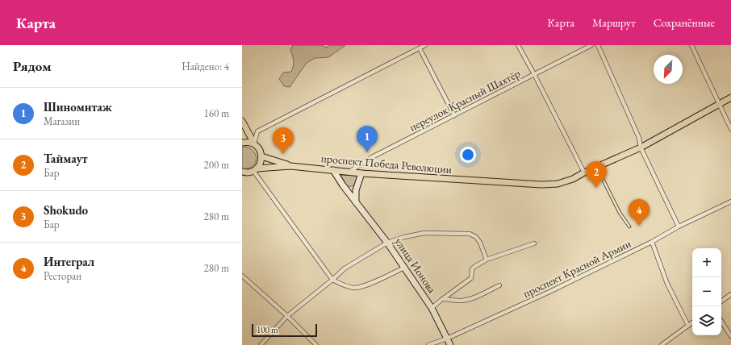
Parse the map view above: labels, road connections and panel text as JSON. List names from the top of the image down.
{
  "streets": {
    "main road": ["проспект Победа Революции", "улица Ионова"],
    "street": ["переулок Красный Шахтёр", "проспект Красной Армии"]
  },
  "crossings": [
    ["переулок Красный Шахтёр", "проспект Победа Революции"],
    ["проспект Победа Революции", "улица Ионова"],
    ["улица Ионова", "проспект Красной Армии"]
  ],
  "scale_bar": "100 m",
  "north": "bottom left",
  "page": {
    "header": "Карта",
    "nav": ["Карта", "Маршрут", "Сохранённые"],
    "heading": ["Рядом", "Найдено: 4"],
    "list": [
      {
        "mark": "1",
        "name": "Шиномнтаж",
        "note": "Магазин",
        "value": "160 m"
      },
      {
        "mark": "2",
        "name": "Таймаут",
        "note": "Бар",
        "value": "200 m"
      },
      {
        "mark": "3",
        "name": "Shokudo",
        "note": "Бар",
        "value": "280 m"
      },
      {
        "mark": "4",
        "name": "Интеграл",
        "note": "Ресторан",
        "value": "280 m"
      }
    ],
    "pins": [
      "1",
      "3",
      "2",
      "4"
    ],
    "map_buttons": ["+", "−"],
    "scale": "100 m"
  }
}
